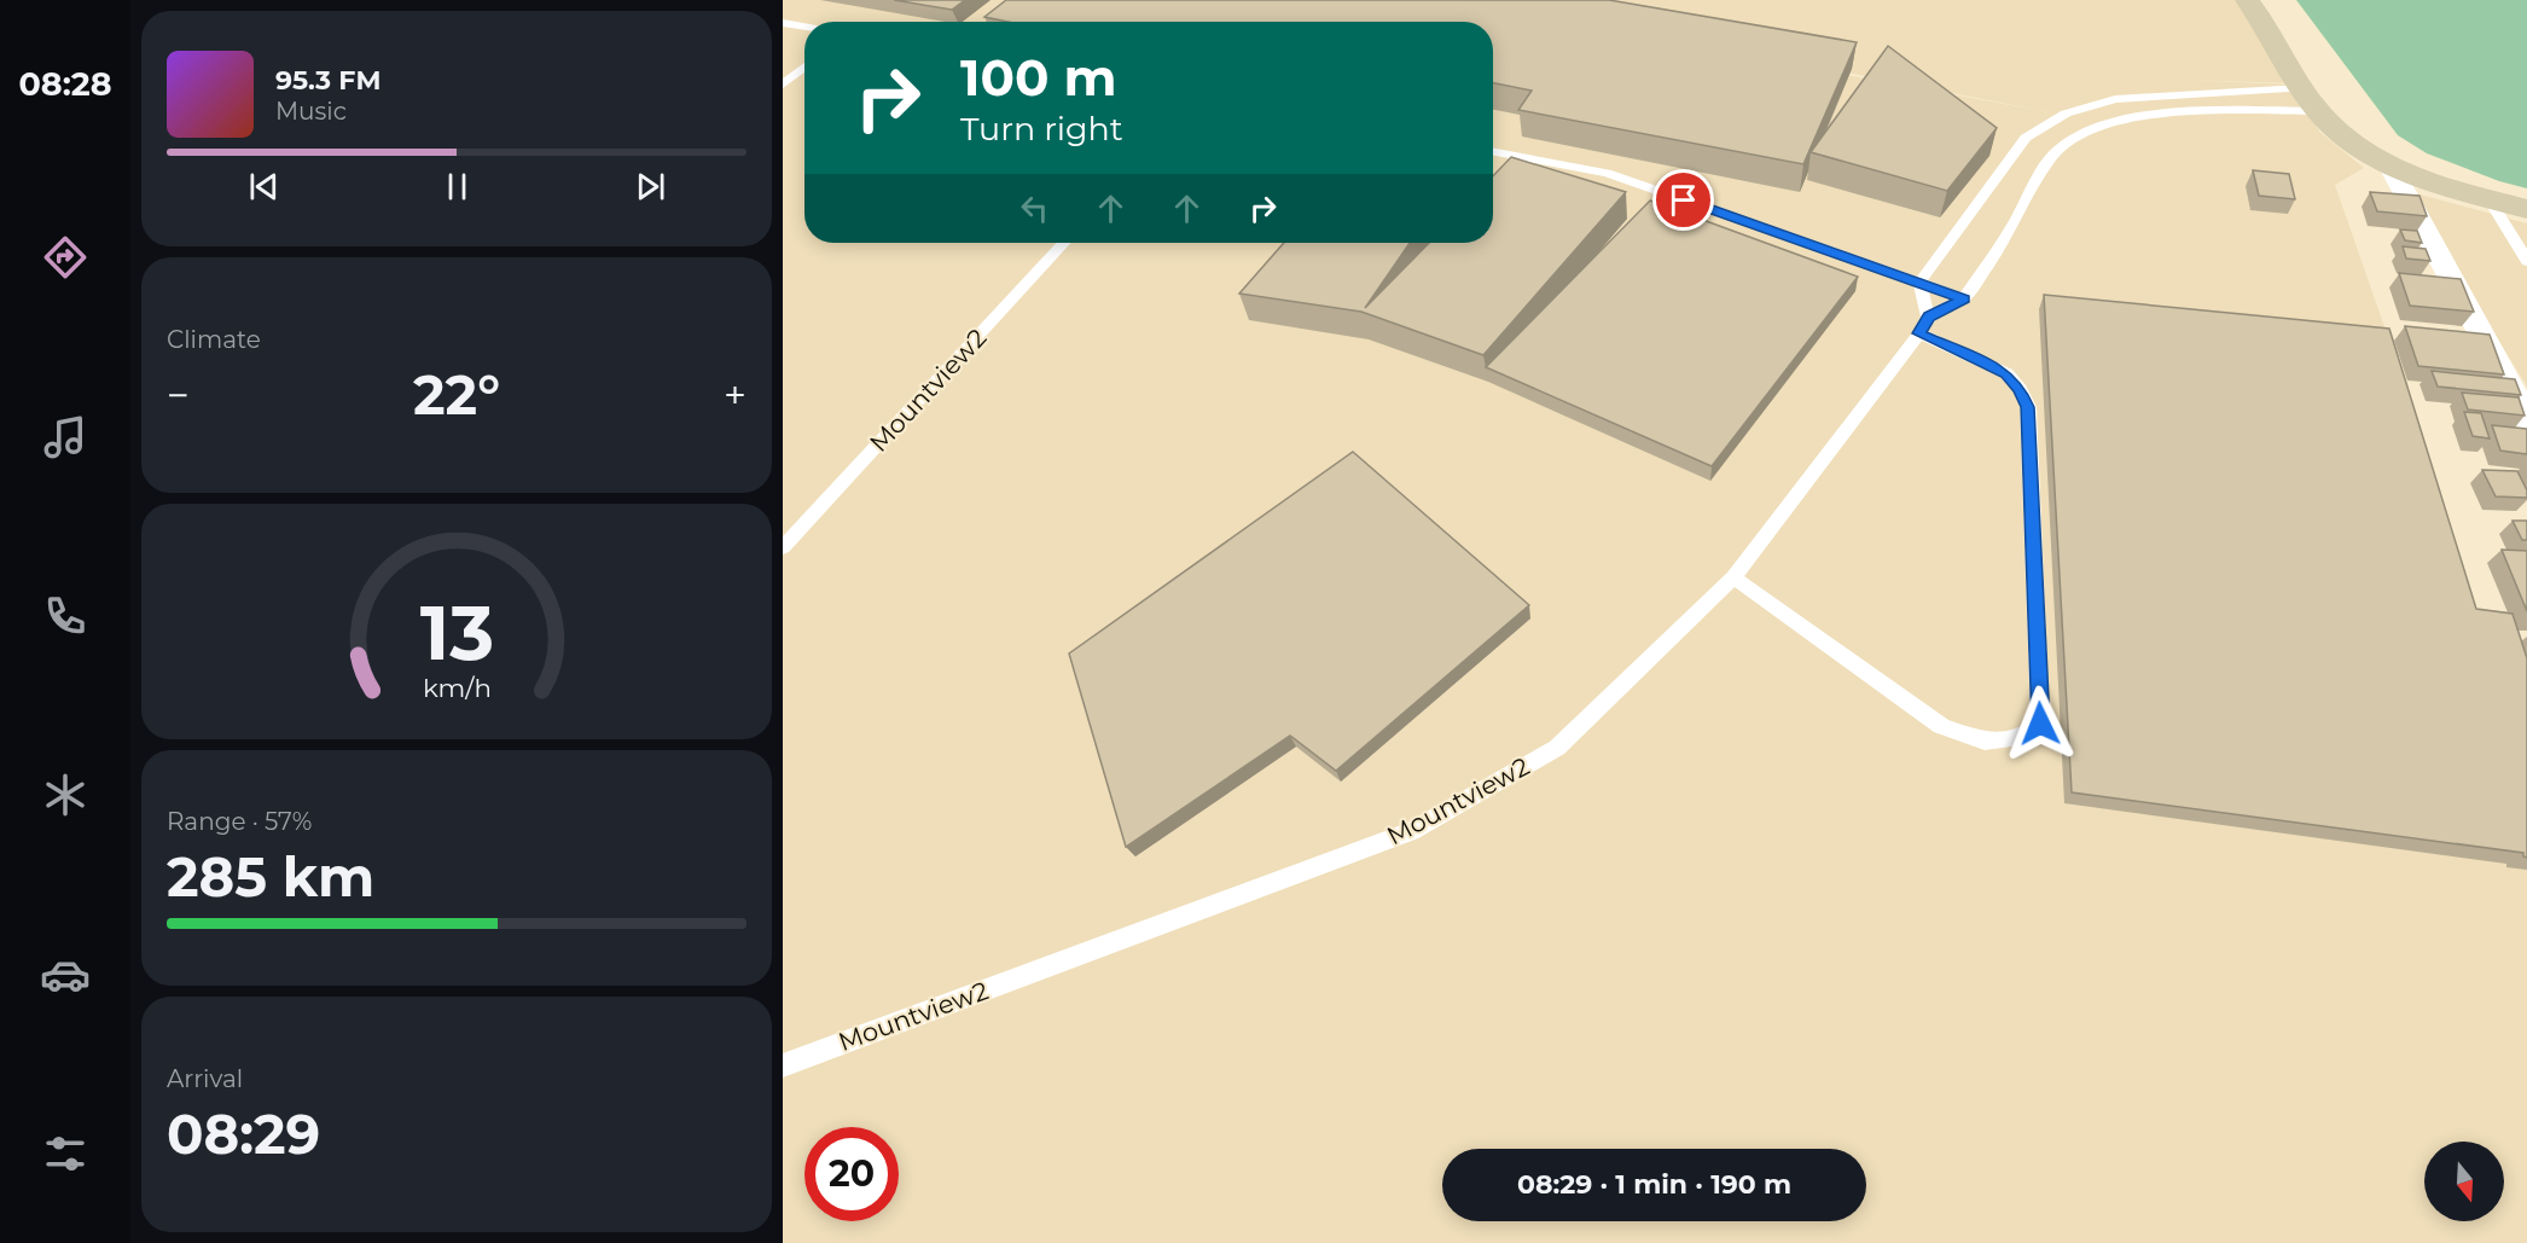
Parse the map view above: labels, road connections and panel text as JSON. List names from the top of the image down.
{
  "streets": {
    "lane": ["Mountview2"]
  },
  "north": "bottom",
  "page": {
    "tabs": "08:28",
    "turn": ["100 m", "Turn right"],
    "song": ["95.3 FM", "Music"],
    "tile": [
      "Climate",
      ["Range · 57%", "285 km"],
      ["Arrival", "08:29"]
    ],
    "heat": ["−", "22°", "+"],
    "limit": "20",
    "trip": "08:29 · 1 min · 190 m",
    "gauge": ["13", "km/h"]
  }
}
